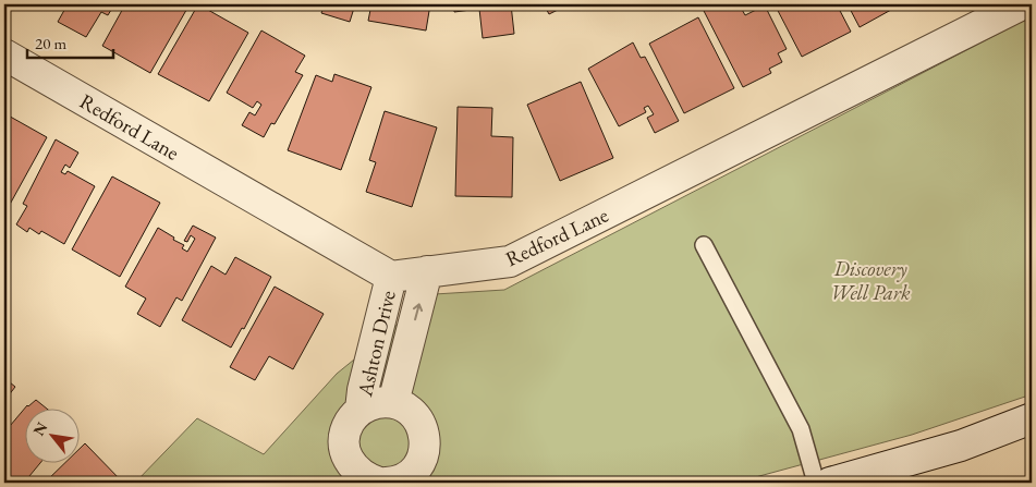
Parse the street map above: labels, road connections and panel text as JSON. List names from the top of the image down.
{
  "streets": {
    "street": ["Redford Lane", "Ashton Drive"]
  },
  "crossings": [
    ["Redford Lane", "Ashton Drive"]
  ],
  "parks": ["Discovery Well Park"],
  "scale_bar": "20 m",
  "north": "top left"
}
